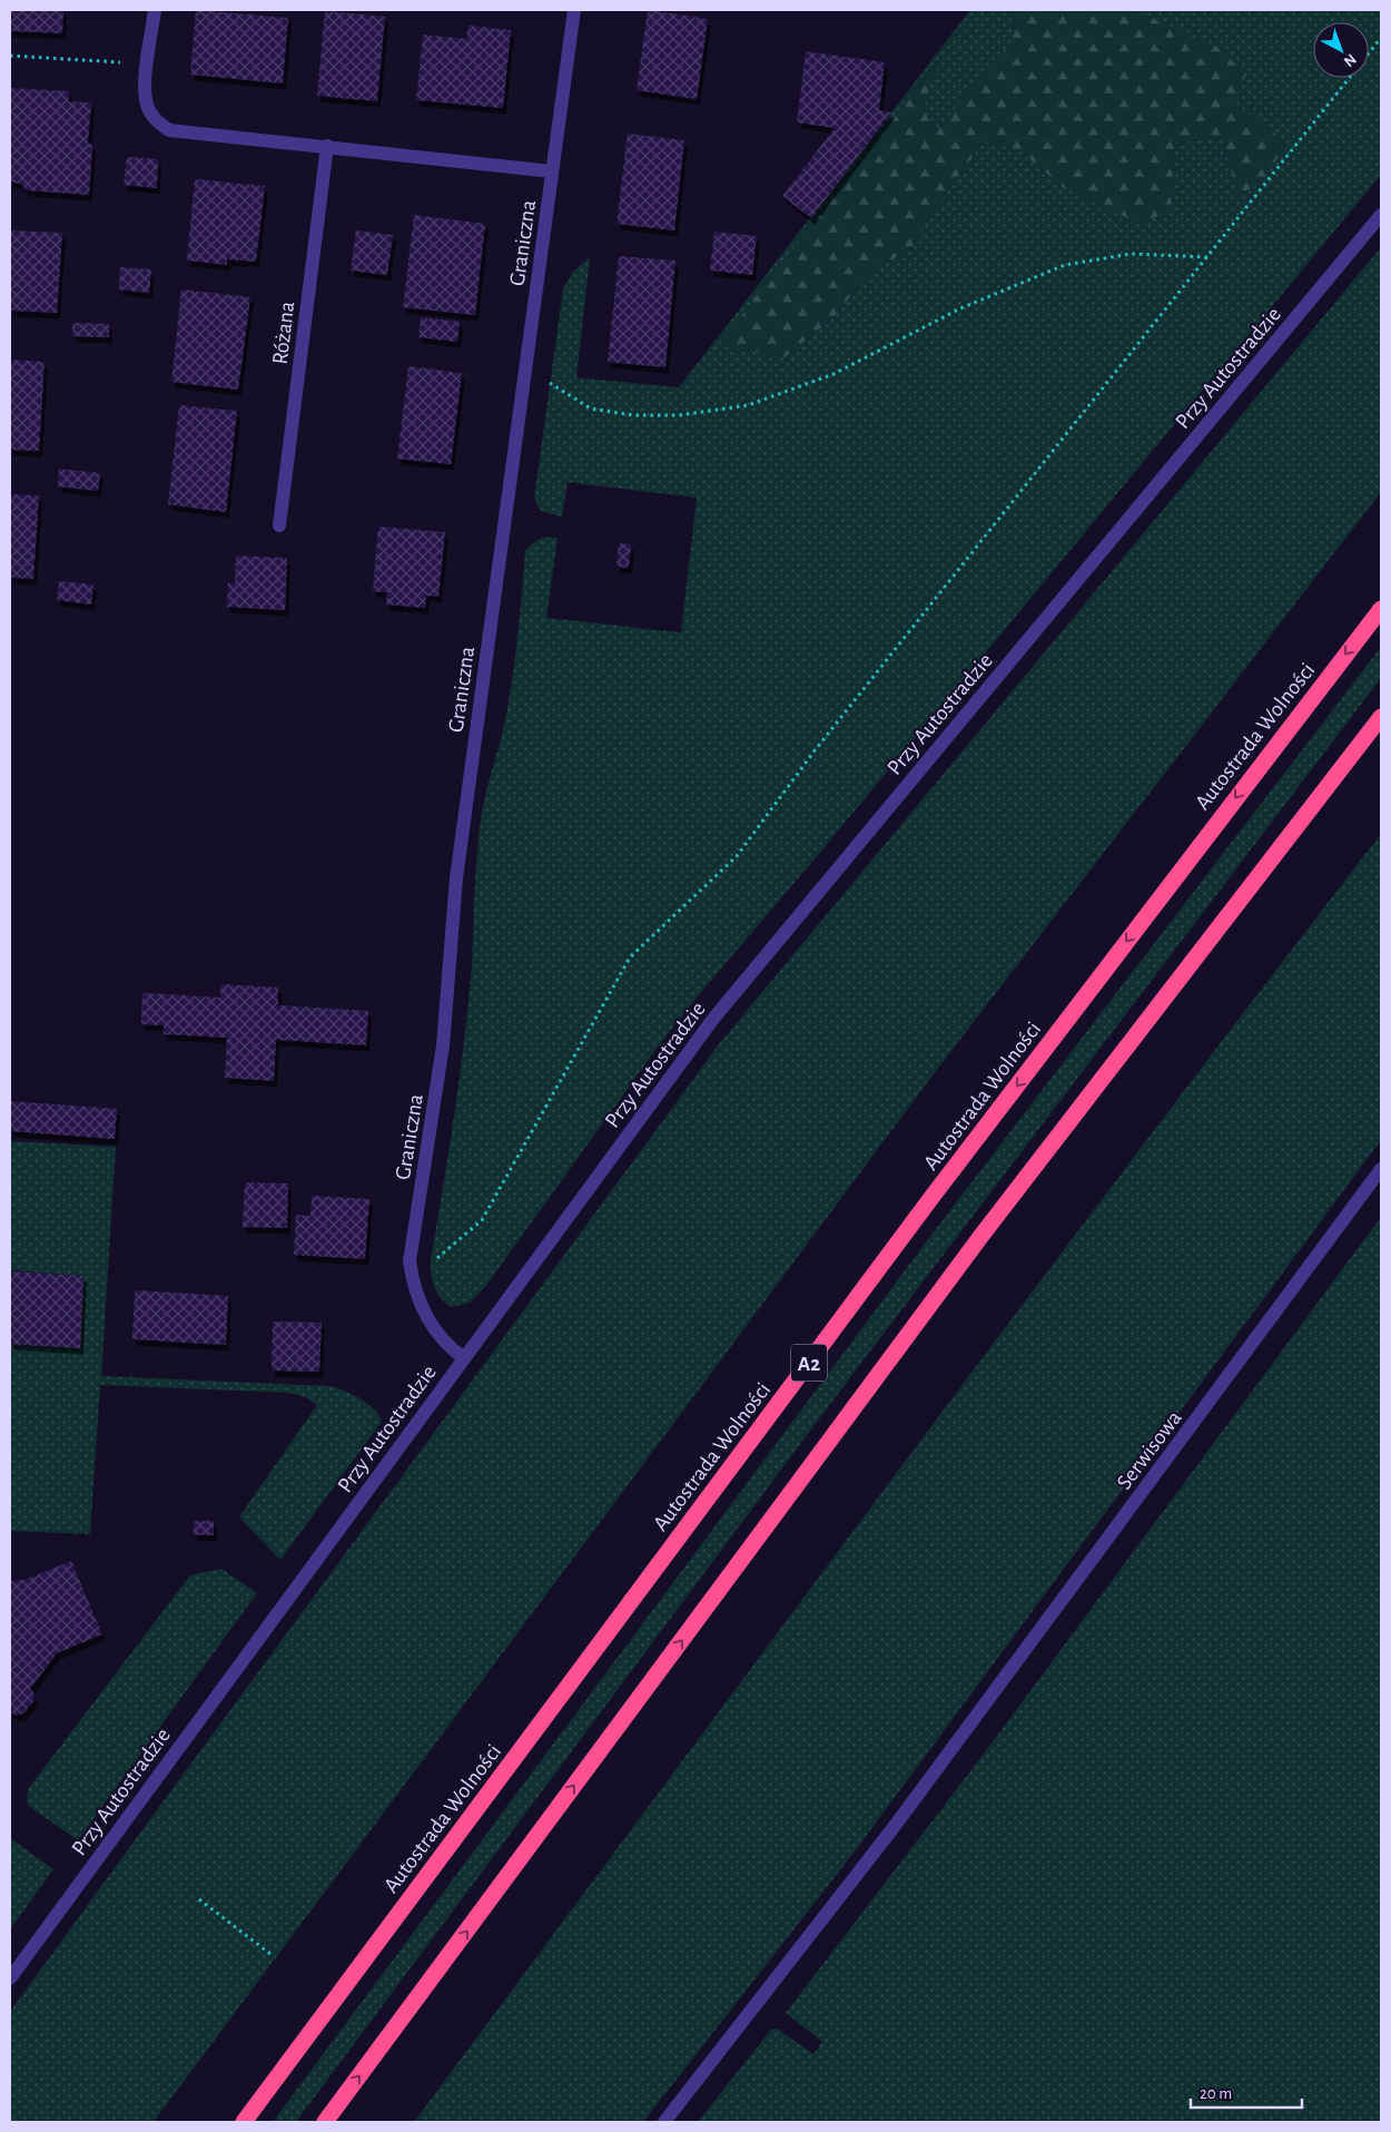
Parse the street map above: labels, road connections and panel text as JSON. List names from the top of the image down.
{
  "streets": {
    "highway": ["Autostrada Wolności", "A2"],
    "street": [
      "Graniczna",
      "Różana",
      "Przy Autostradzie",
      "Serwisowa"
    ]
  },
  "crossings": [
    ["Graniczna", "Przy Autostradzie"]
  ],
  "scale_bar": "20 m",
  "north": "bottom right"
}
